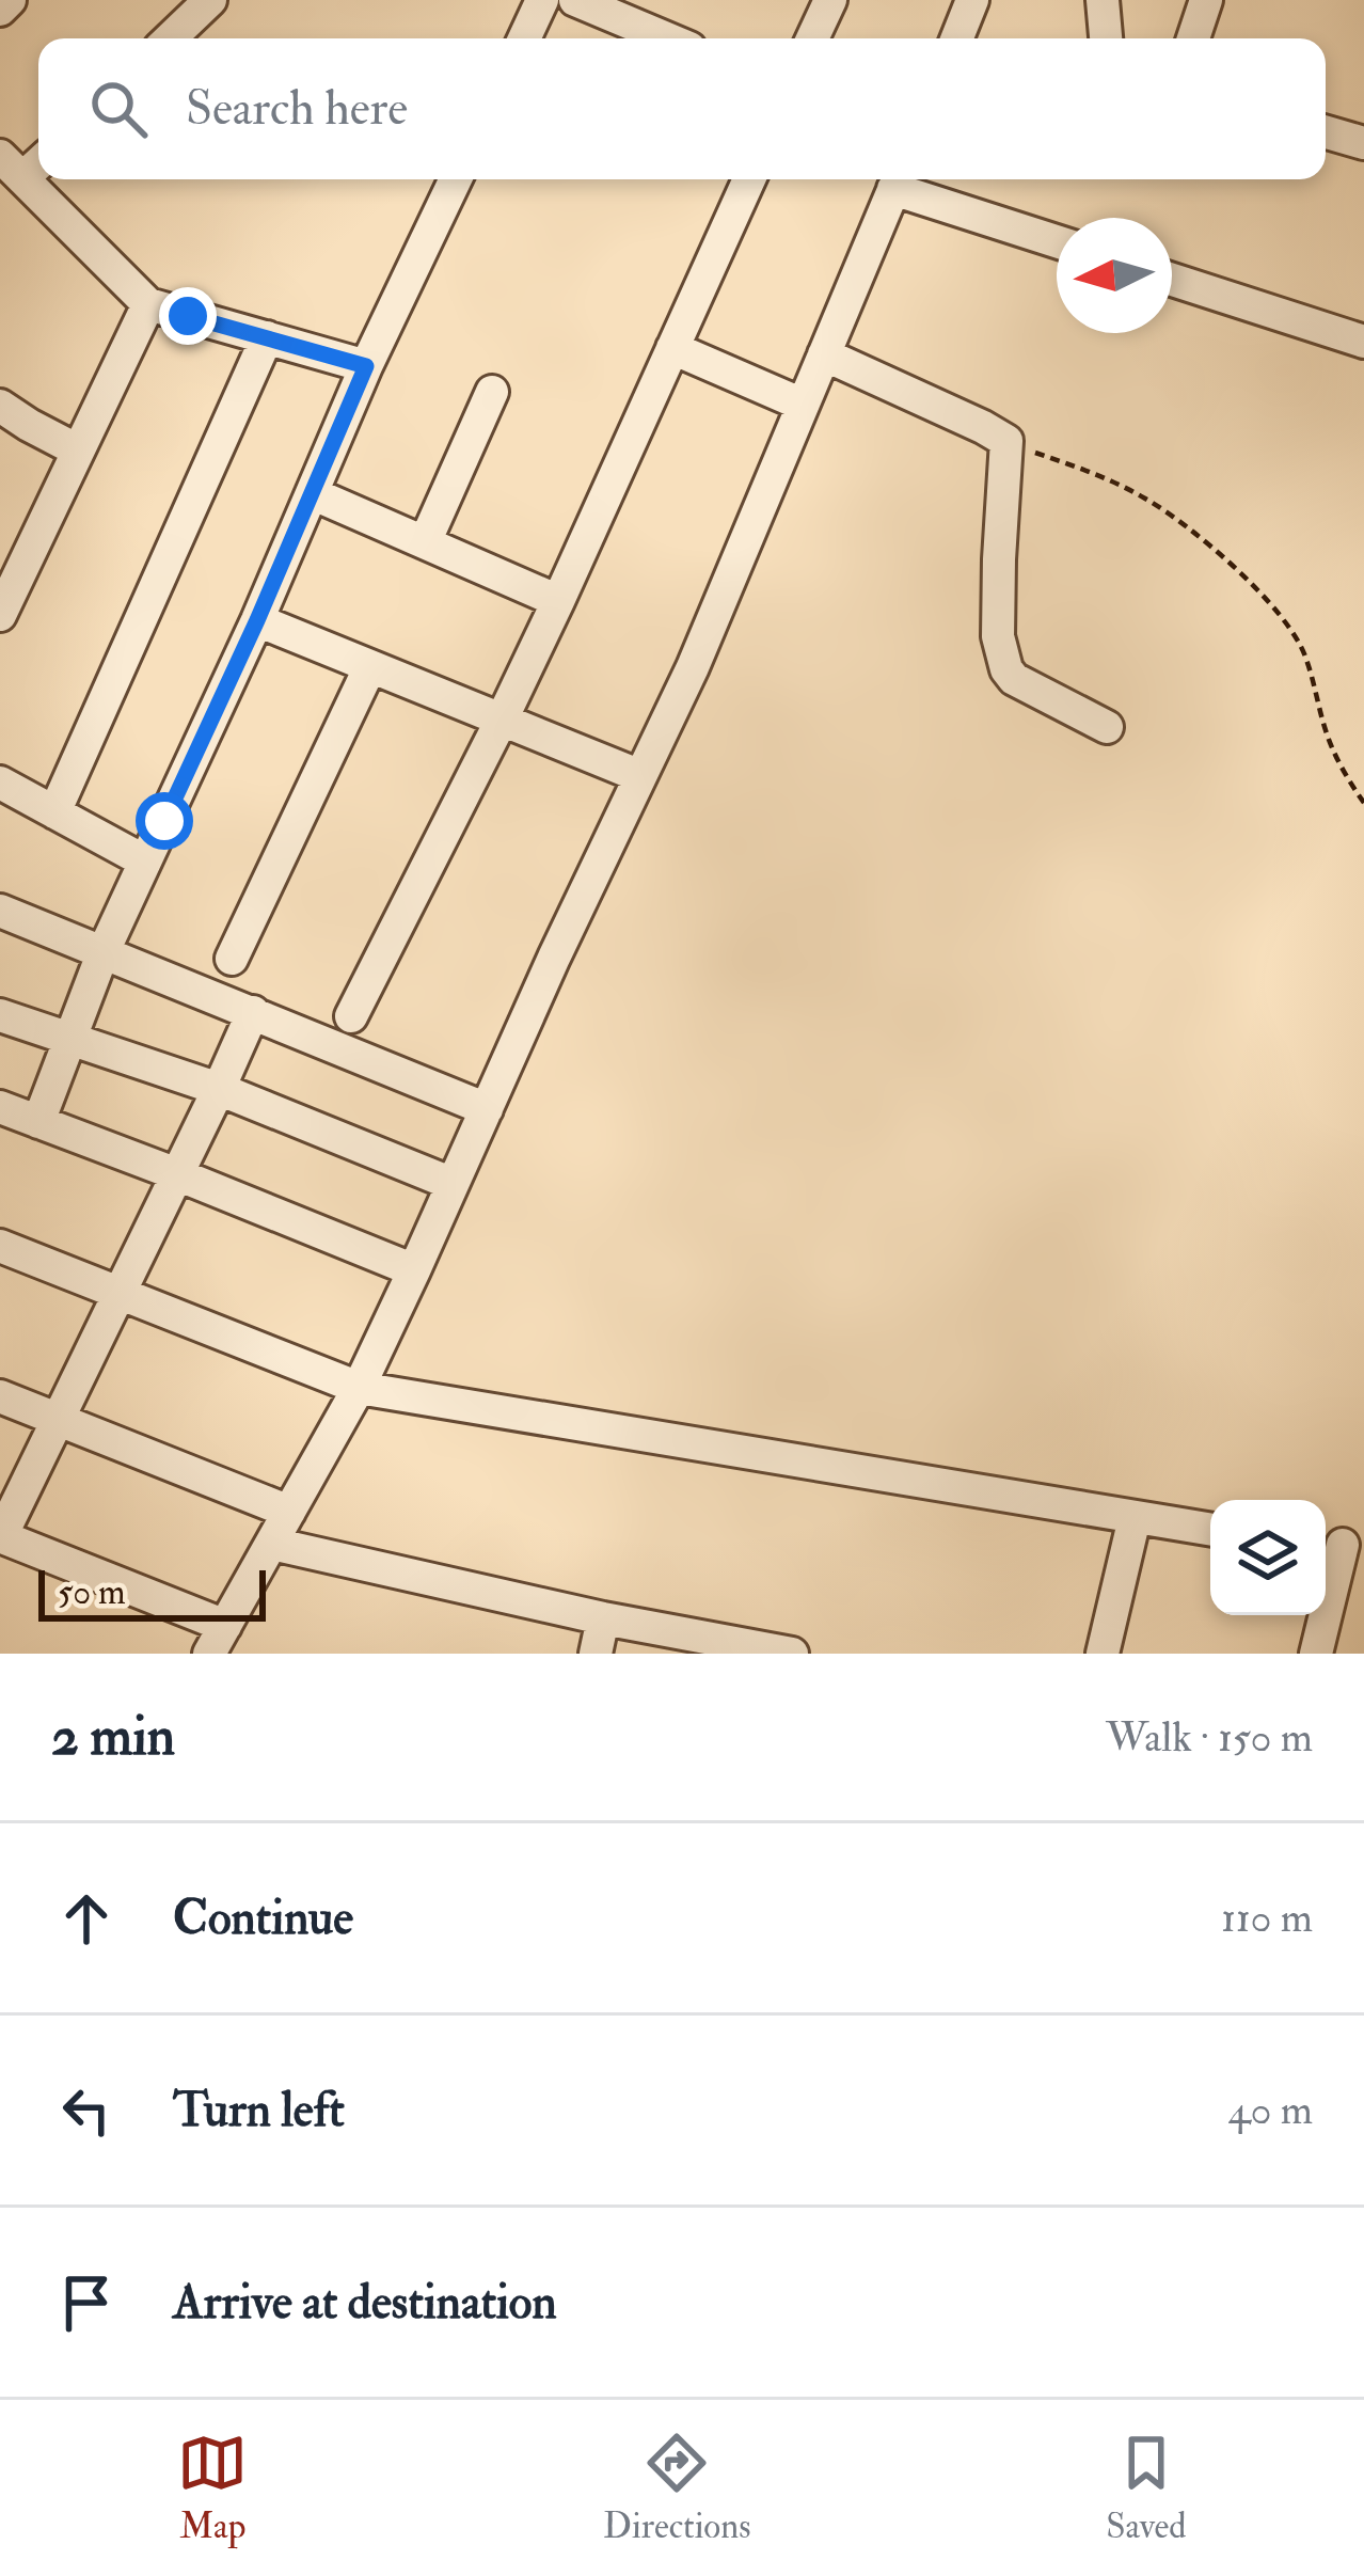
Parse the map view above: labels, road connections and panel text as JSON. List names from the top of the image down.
{
  "scale_bar": "50 m",
  "north": "left",
  "page": {
    "search": "Search here",
    "scale": "50 m",
    "heading": ["2 min", "Walk · 150 m"],
    "list": [
      ["Continue", "110 m"],
      ["Turn left", "40 m"],
      "Arrive at destination"
    ],
    "nav": ["Map", "Directions", "Saved"]
  }
}
